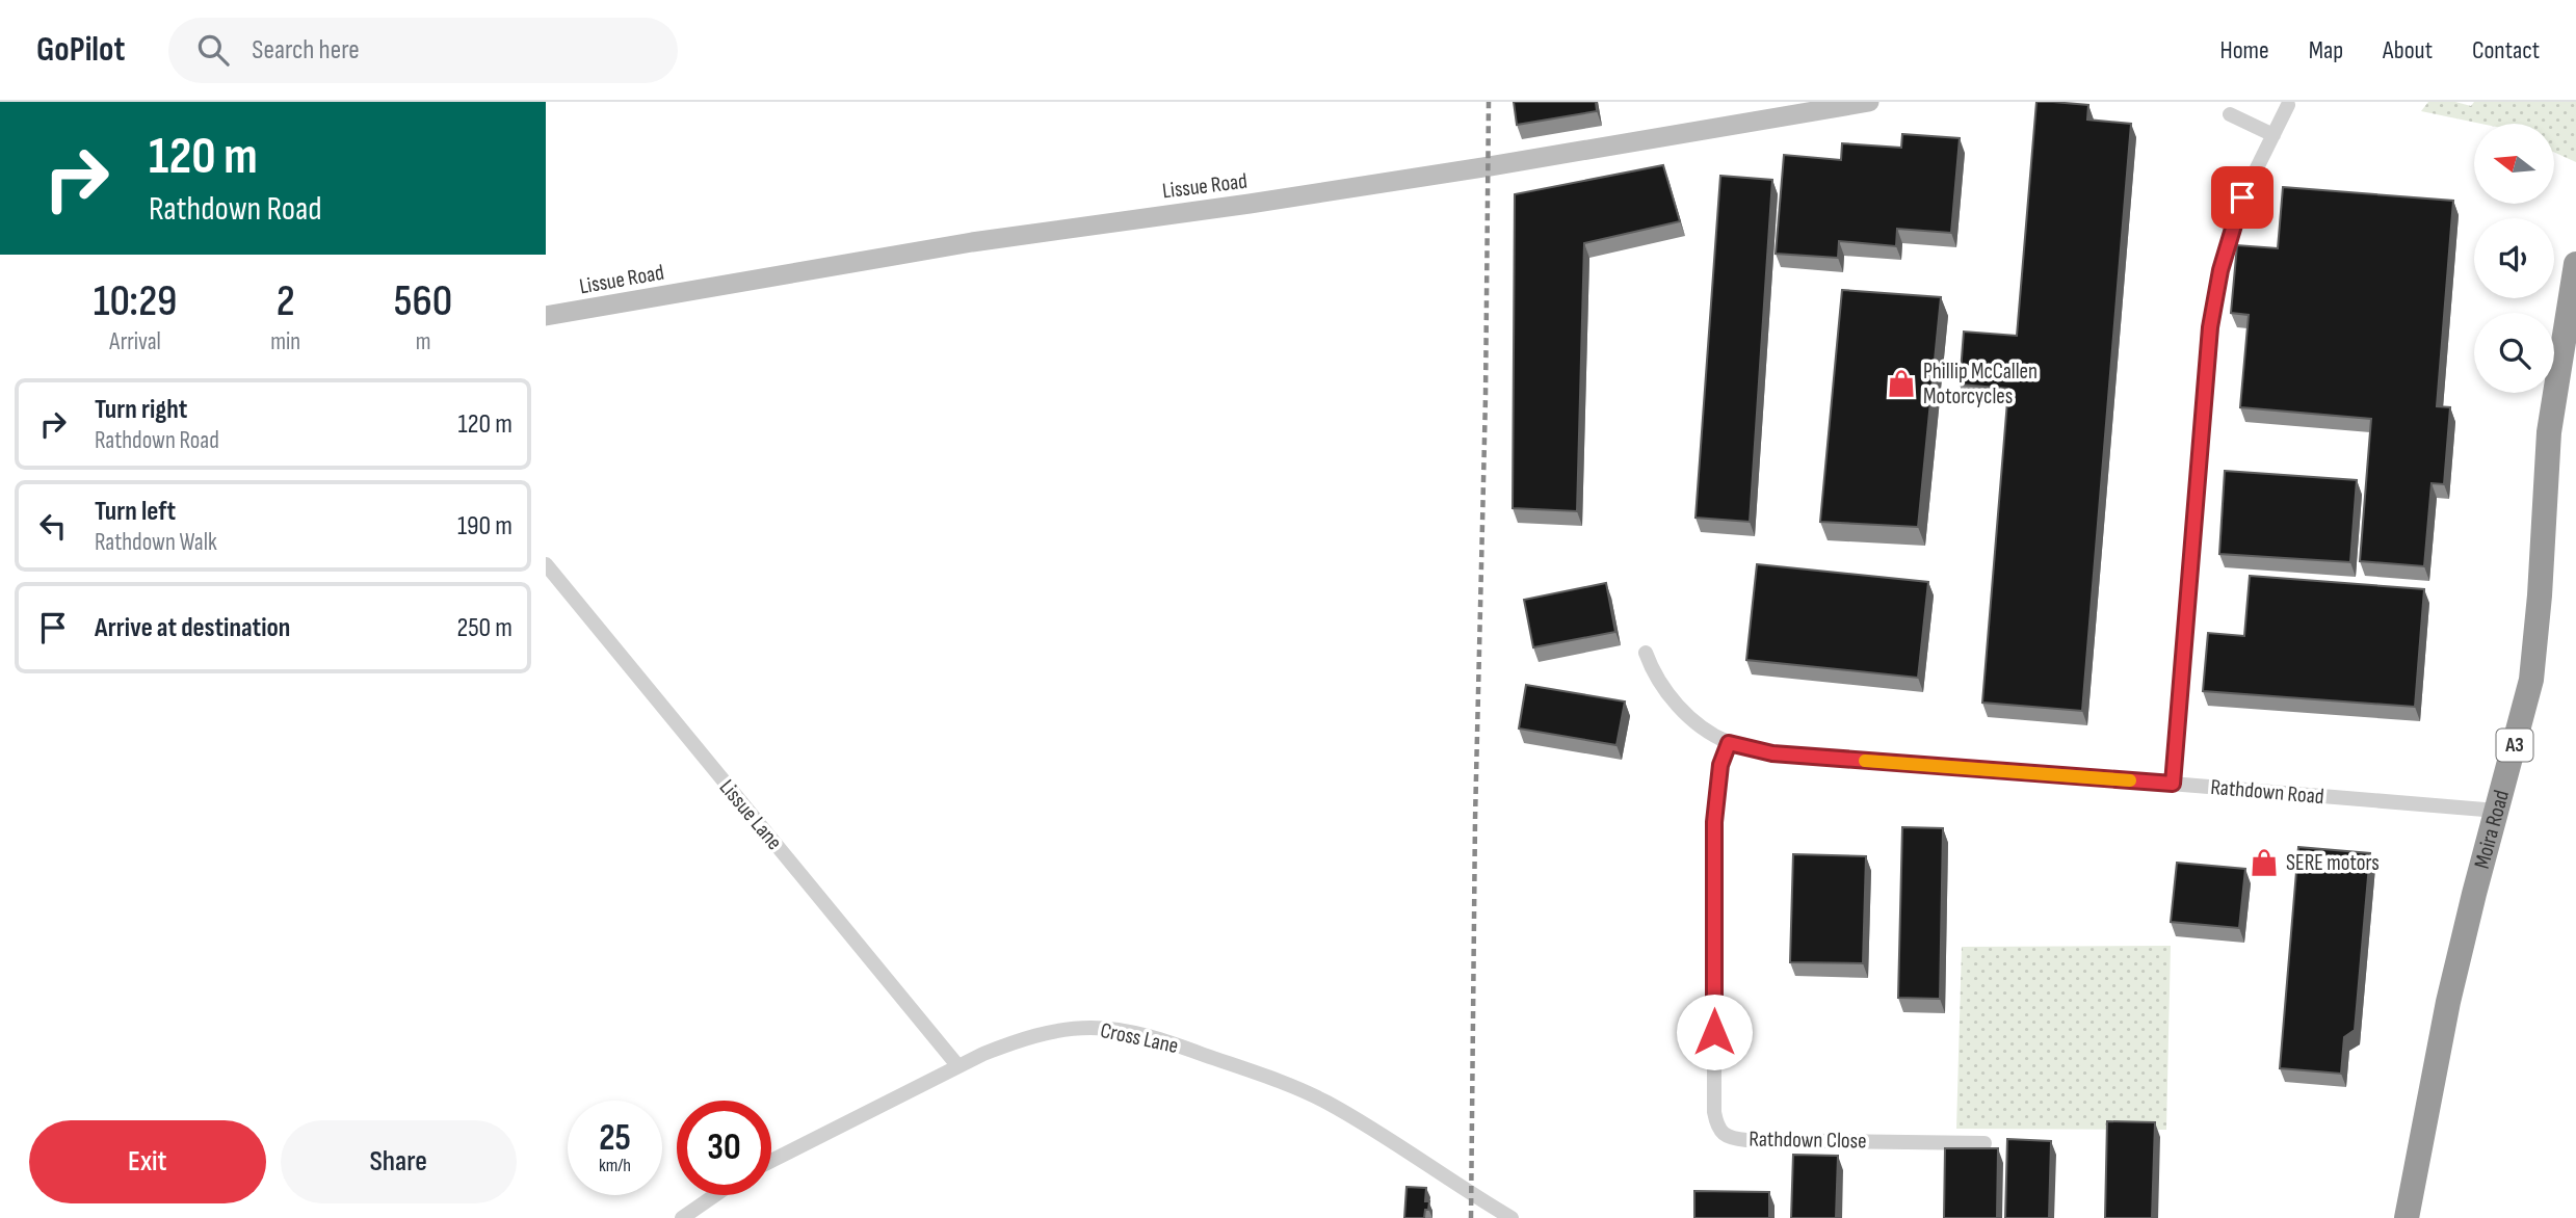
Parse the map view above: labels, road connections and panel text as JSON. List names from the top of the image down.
{
  "streets": {
    "highway": ["A3", "Moira Road"],
    "street": [
      "Lissue Road",
      "Rathdown Road",
      "Lissue Lane",
      "Cross Lane",
      "Rathdown Close"
    ]
  },
  "crossings": [
    ["Rathdown Road", "Moira Road"],
    ["Rathdown Road", "Rathdown Close"],
    ["Lissue Lane", "Cross Lane"]
  ],
  "places": {
    "shop": ["Phillip McCallen Motorcycles", "SERE motors"]
  },
  "north": "left",
  "page": {
    "header": "GoPilot",
    "search": "Search here",
    "nav": [
      "Home",
      "Map",
      "About",
      "Contact"
    ],
    "turn": ["120 m", "Rathdown Road"],
    "eta": [
      "10:29",
      "Arrival",
      "2",
      "min",
      "560",
      "m"
    ],
    "list": [
      {
        "name": "Turn right",
        "note": "Rathdown Road",
        "value": "120 m"
      },
      {
        "name": "Turn left",
        "note": "Rathdown Walk",
        "value": "190 m"
      },
      {
        "name": "Arrive at destination",
        "value": "250 m"
      }
    ],
    "speed": "25 km/h",
    "limit": "30",
    "buttons": ["Exit", "Share"]
  }
}
